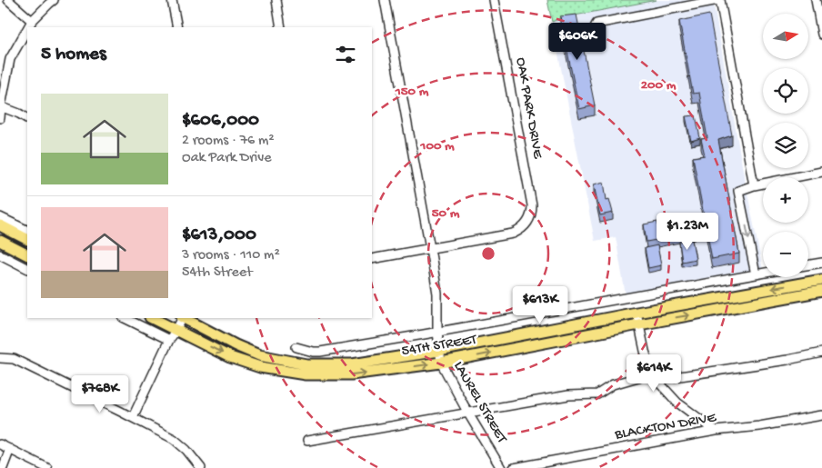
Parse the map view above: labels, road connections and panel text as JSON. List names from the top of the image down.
{
  "streets": {
    "main road": ["54TH STREET"],
    "street": ["OAK PARK DRIVE", "LAUREL STREET", "BLACKTON DRIVE"]
  },
  "crossings": [
    ["OAK PARK DRIVE", "LAUREL STREET"],
    ["54TH STREET", "LAUREL STREET"]
  ],
  "north": "right",
  "page": {
    "map_buttons": ["+", "−"],
    "price": [
      "$606K",
      "$1.23M",
      "$613K",
      "$614K",
      "$768K"
    ],
    "heading": "5 homes",
    "list": [
      {
        "name": "$606,000",
        "note": "2 rooms · 76 m² · Oak Park Drive"
      },
      {
        "name": "$613,000",
        "note": "3 rooms · 110 m² · 54th Street"
      }
    ]
  },
  "rings": [
    "200 m",
    "150 m",
    "100 m",
    "50 m"
  ]
}
